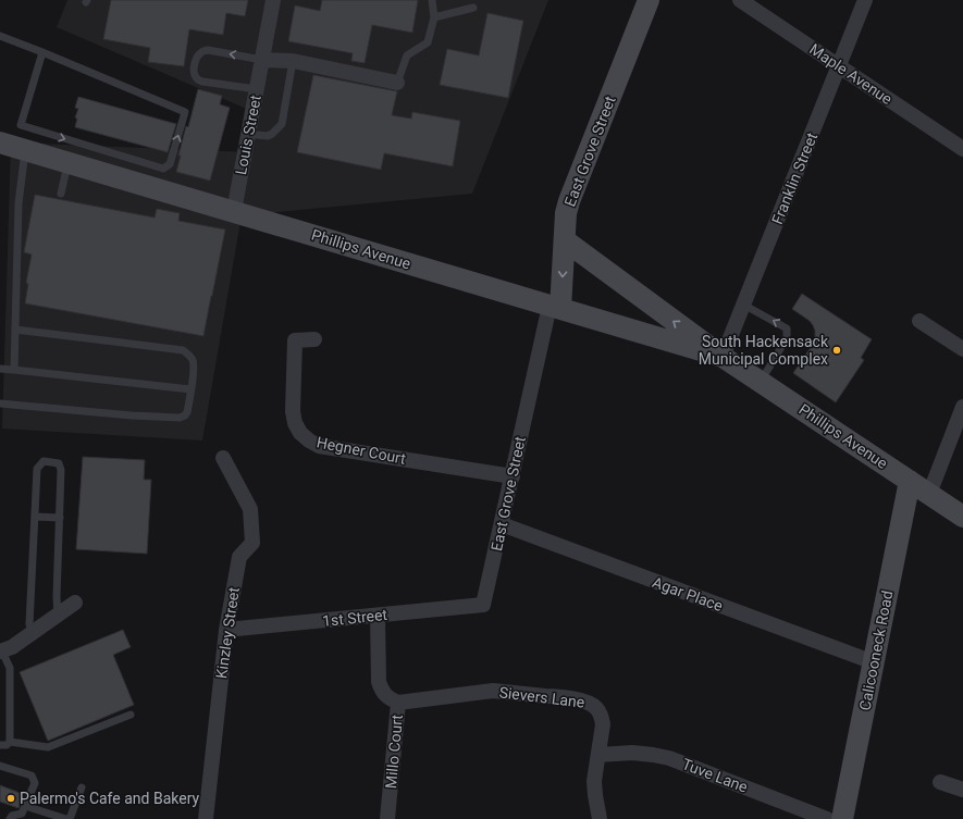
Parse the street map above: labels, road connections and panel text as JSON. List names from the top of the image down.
{
  "streets": {
    "street": [
      "Maple Avenue",
      "Louis Street",
      "East Grove Street",
      "Franklin Street",
      "Phillips Avenue",
      "Hegner Court",
      "Agar Place",
      "1st Street",
      "Kinzley Street",
      "Calicooneck Road",
      "Sievers Lane",
      "Millo Court",
      "Tuve Lane"
    ]
  },
  "crossings": [
    ["Maple Avenue", "Franklin Street"],
    ["Louis Street", "Phillips Avenue"],
    ["East Grove Street", "Phillips Avenue"],
    ["East Grove Street", "Hegner Court"],
    ["East Grove Street", "Agar Place"],
    ["East Grove Street", "1st Street"],
    ["Franklin Street", "Phillips Avenue"],
    ["Phillips Avenue", "Calicooneck Road"],
    ["Agar Place", "Calicooneck Road"],
    ["1st Street", "Kinzley Street"],
    ["1st Street", "Millo Court"],
    ["Sievers Lane", "Millo Court"],
    ["Sievers Lane", "Tuve Lane"]
  ],
  "places": ["South Hackensack Municipal Complex", "Palermo's Cafe and Bakery"]
}
